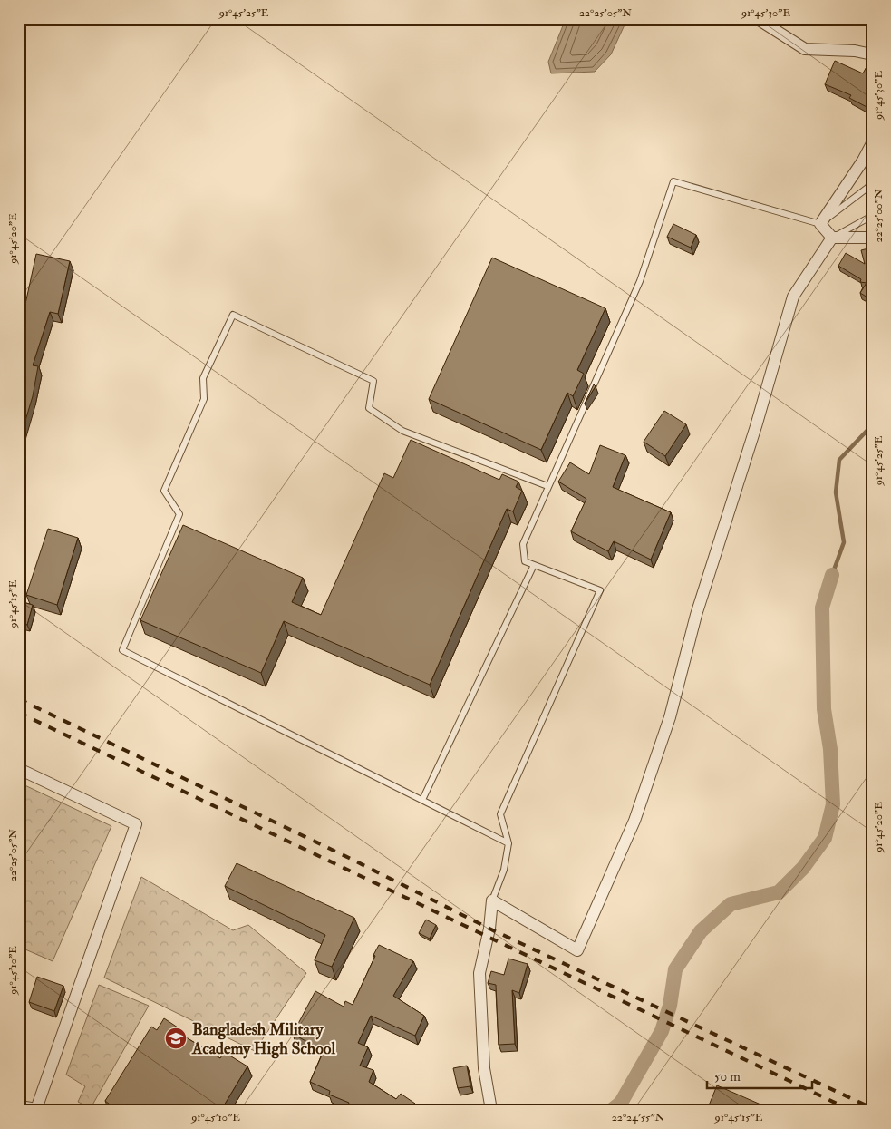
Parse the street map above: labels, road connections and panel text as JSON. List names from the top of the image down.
{
  "places": {
    "school or university": ["Bangladesh Military Academy High School"]
  },
  "scale_bar": "50 m",
  "coordinates": [
    "91°45'25\"E",
    "22°25'05\"N",
    "91°45'30\"E",
    "22°25'00\"N",
    "91°45'20\"E",
    "91°45'15\"E",
    "91°45'10\"E",
    "22°24'55\"N"
  ]
}
